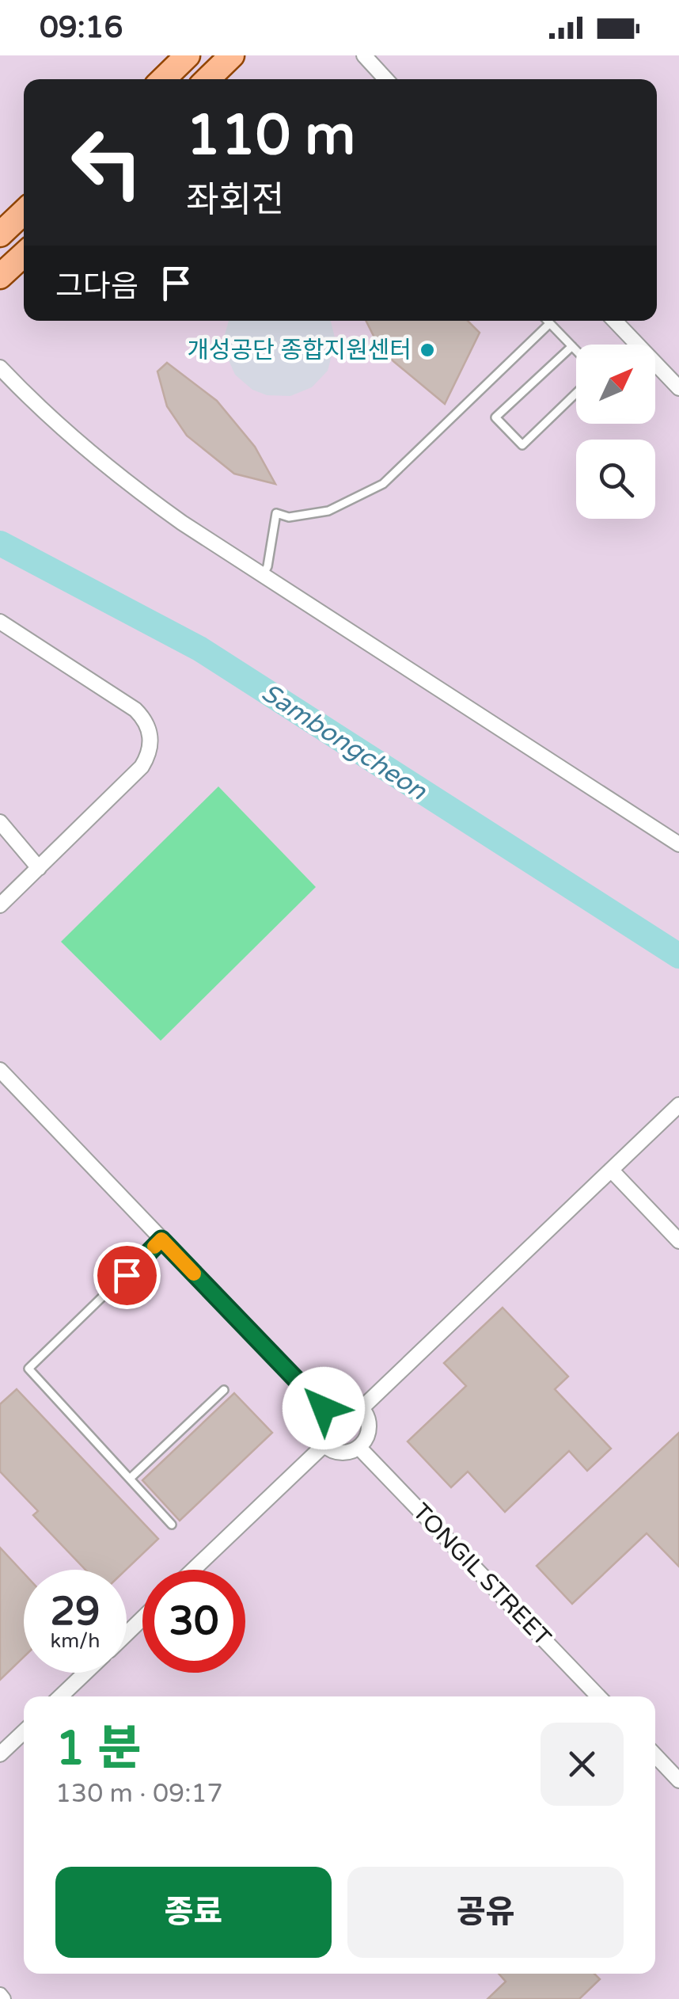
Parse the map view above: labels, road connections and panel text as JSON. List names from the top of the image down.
{
  "streets": {
    "street": ["TONGIL STREET"]
  },
  "water": ["Sambongcheon"],
  "places": ["개성공단 종합지원센터"],
  "north": "top right",
  "page": {
    "status": "09:16",
    "turn": ["110 m", "좌회전"],
    "then": "그다음",
    "speed": "29 km/h",
    "limit": "30",
    "heading": ["1 분", "130 m · 09:17"],
    "buttons": ["종료", "공유"]
  }
}
